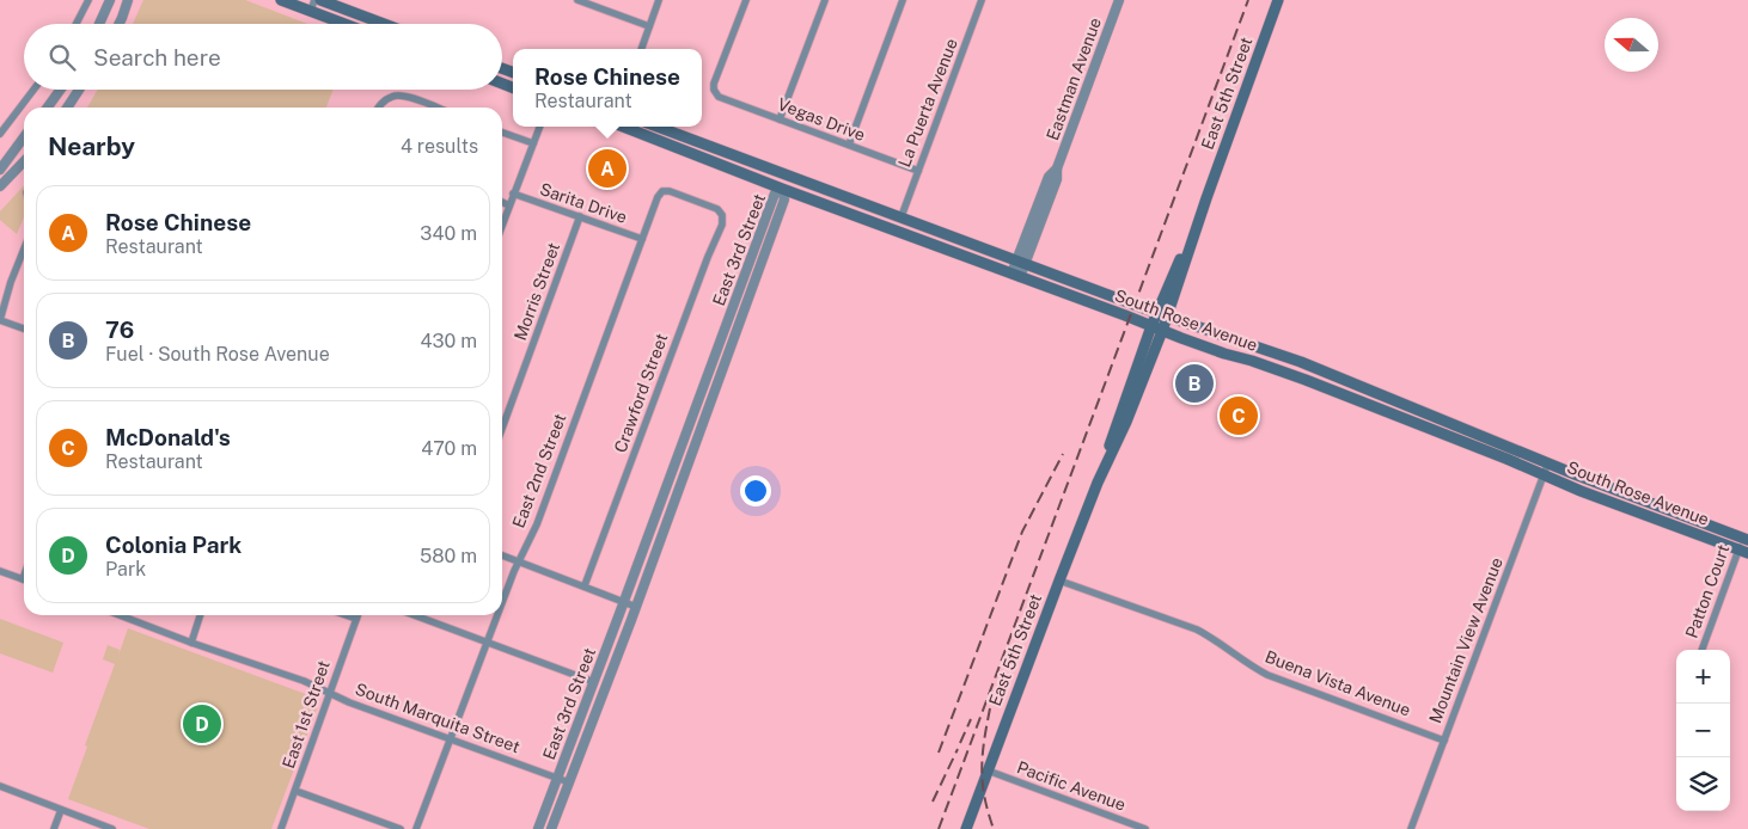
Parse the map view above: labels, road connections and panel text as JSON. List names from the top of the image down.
{
  "streets": {
    "main road": ["East 5th Street", "South Rose Avenue"],
    "street": [
      "Eastman Avenue",
      "La Puerta Avenue",
      "Vegas Drive",
      "Sarita Drive",
      "East 3rd Street",
      "Morris Street",
      "Crawford Street",
      "East 2nd Street",
      "Patton Court",
      "Mountain View Avenue",
      "Buena Vista Avenue",
      "East 1st Street",
      "South Marquita Street",
      "Pacific Avenue"
    ]
  },
  "crossings": [
    ["Eastman Avenue", "South Rose Avenue"],
    ["East 5th Street", "South Rose Avenue"],
    ["East 5th Street", "Buena Vista Avenue"],
    ["East 5th Street", "Pacific Avenue"],
    ["La Puerta Avenue", "Vegas Drive"],
    ["La Puerta Avenue", "South Rose Avenue"],
    ["Sarita Drive", "Morris Street"],
    ["Sarita Drive", "East 2nd Street"],
    ["East 3rd Street", "South Rose Avenue"],
    ["East 3rd Street", "South Marquita Street"],
    ["South Rose Avenue", "Patton Court"],
    ["South Rose Avenue", "Mountain View Avenue"],
    ["Crawford Street", "East 2nd Street"],
    ["East 2nd Street", "South Marquita Street"],
    ["Mountain View Avenue", "Buena Vista Avenue"],
    ["East 1st Street", "South Marquita Street"]
  ],
  "north": "left",
  "page": {
    "search": "Search here",
    "popup": ["Rose Chinese", "Restaurant"],
    "heading": ["Nearby", "4 results"],
    "pins": [
      "A",
      "B",
      "C",
      "D"
    ],
    "list": [
      {
        "mark": "A",
        "name": "Rose Chinese",
        "note": "Restaurant",
        "value": "340 m"
      },
      {
        "mark": "B",
        "name": "76",
        "note": "Fuel · South Rose Avenue",
        "value": "430 m"
      },
      {
        "mark": "C",
        "name": "McDonald's",
        "note": "Restaurant",
        "value": "470 m"
      },
      {
        "mark": "D",
        "name": "Colonia Park",
        "note": "Park",
        "value": "580 m"
      }
    ],
    "map_buttons": ["+", "−"]
  }
}
